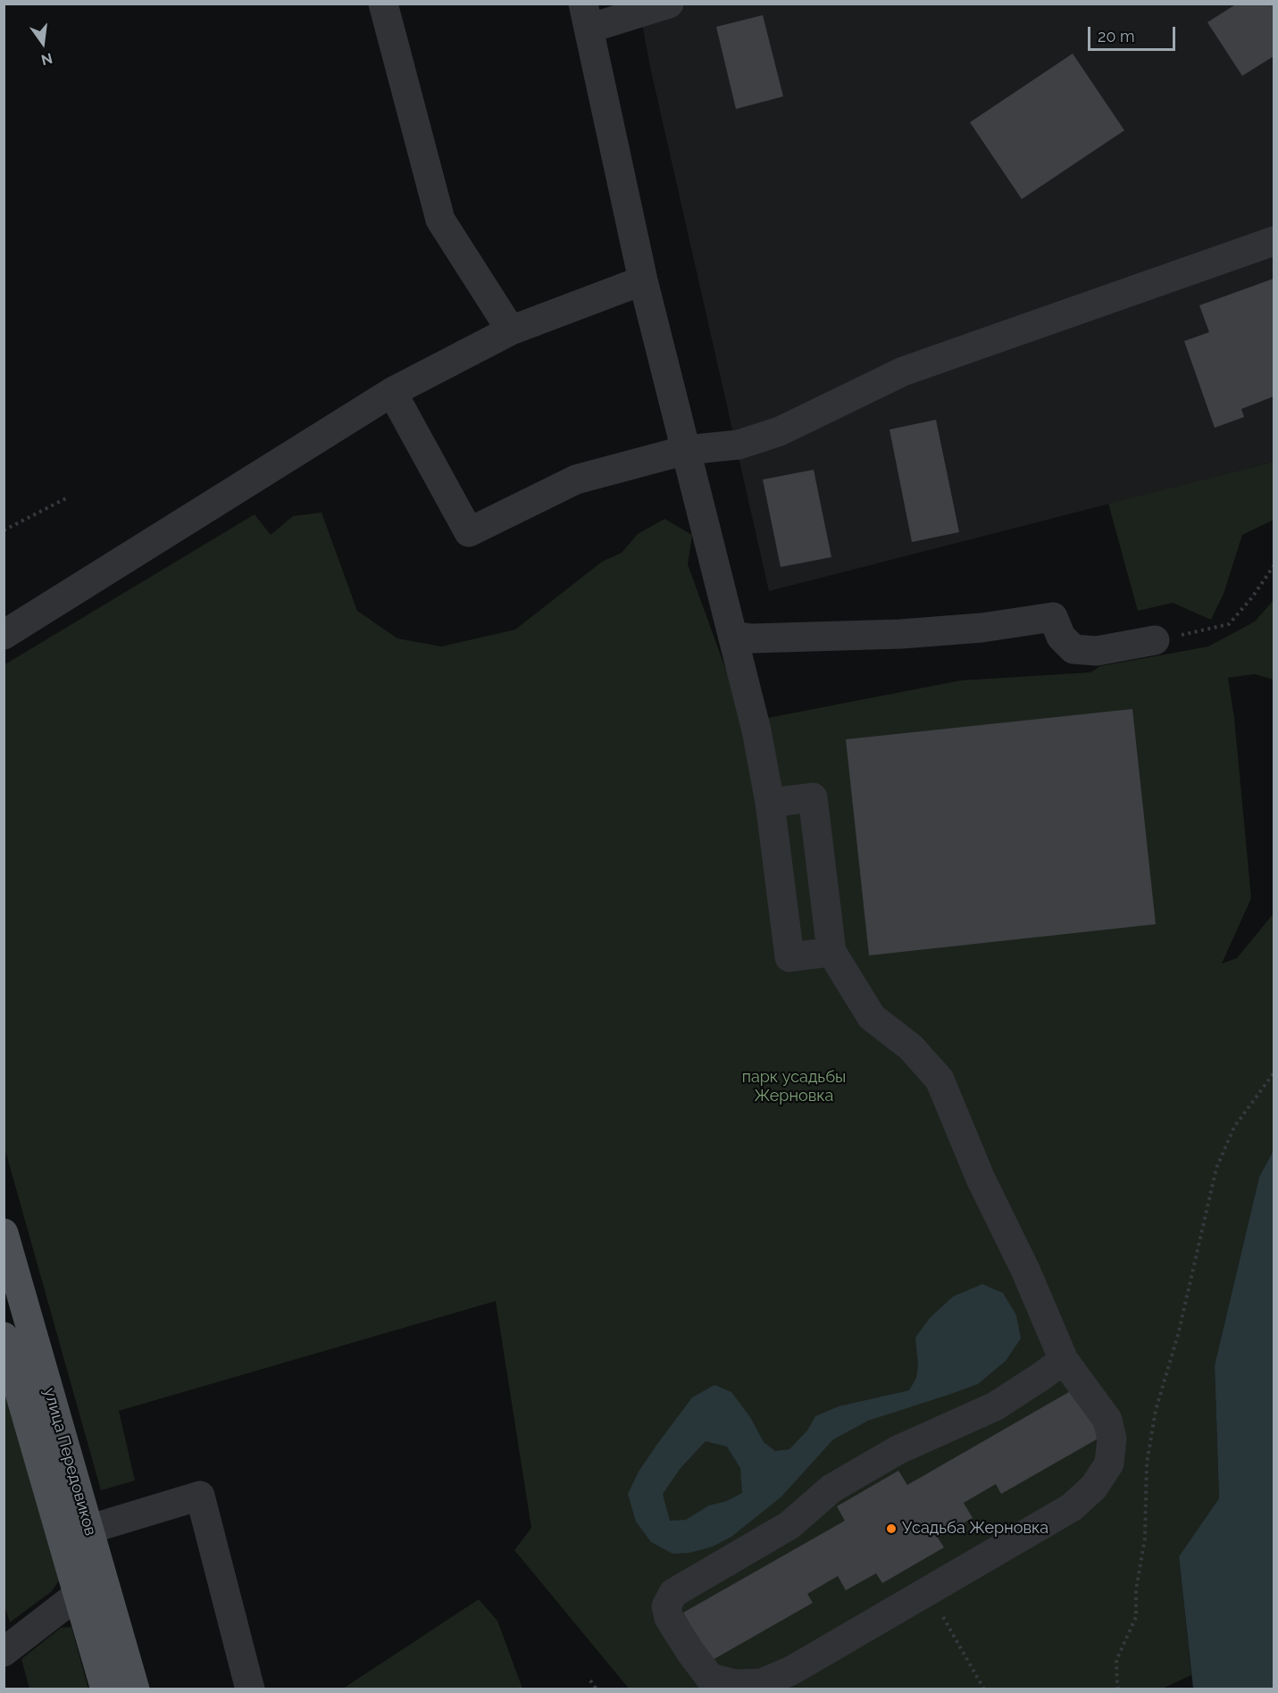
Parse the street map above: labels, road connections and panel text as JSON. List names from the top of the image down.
{
  "streets": {
    "main road": ["улица Передовиков"]
  },
  "parks": ["парк усадьбы Жерновка"],
  "places": ["Усадьба Жерновка"],
  "scale_bar": "20 m",
  "north": "bottom"
}
